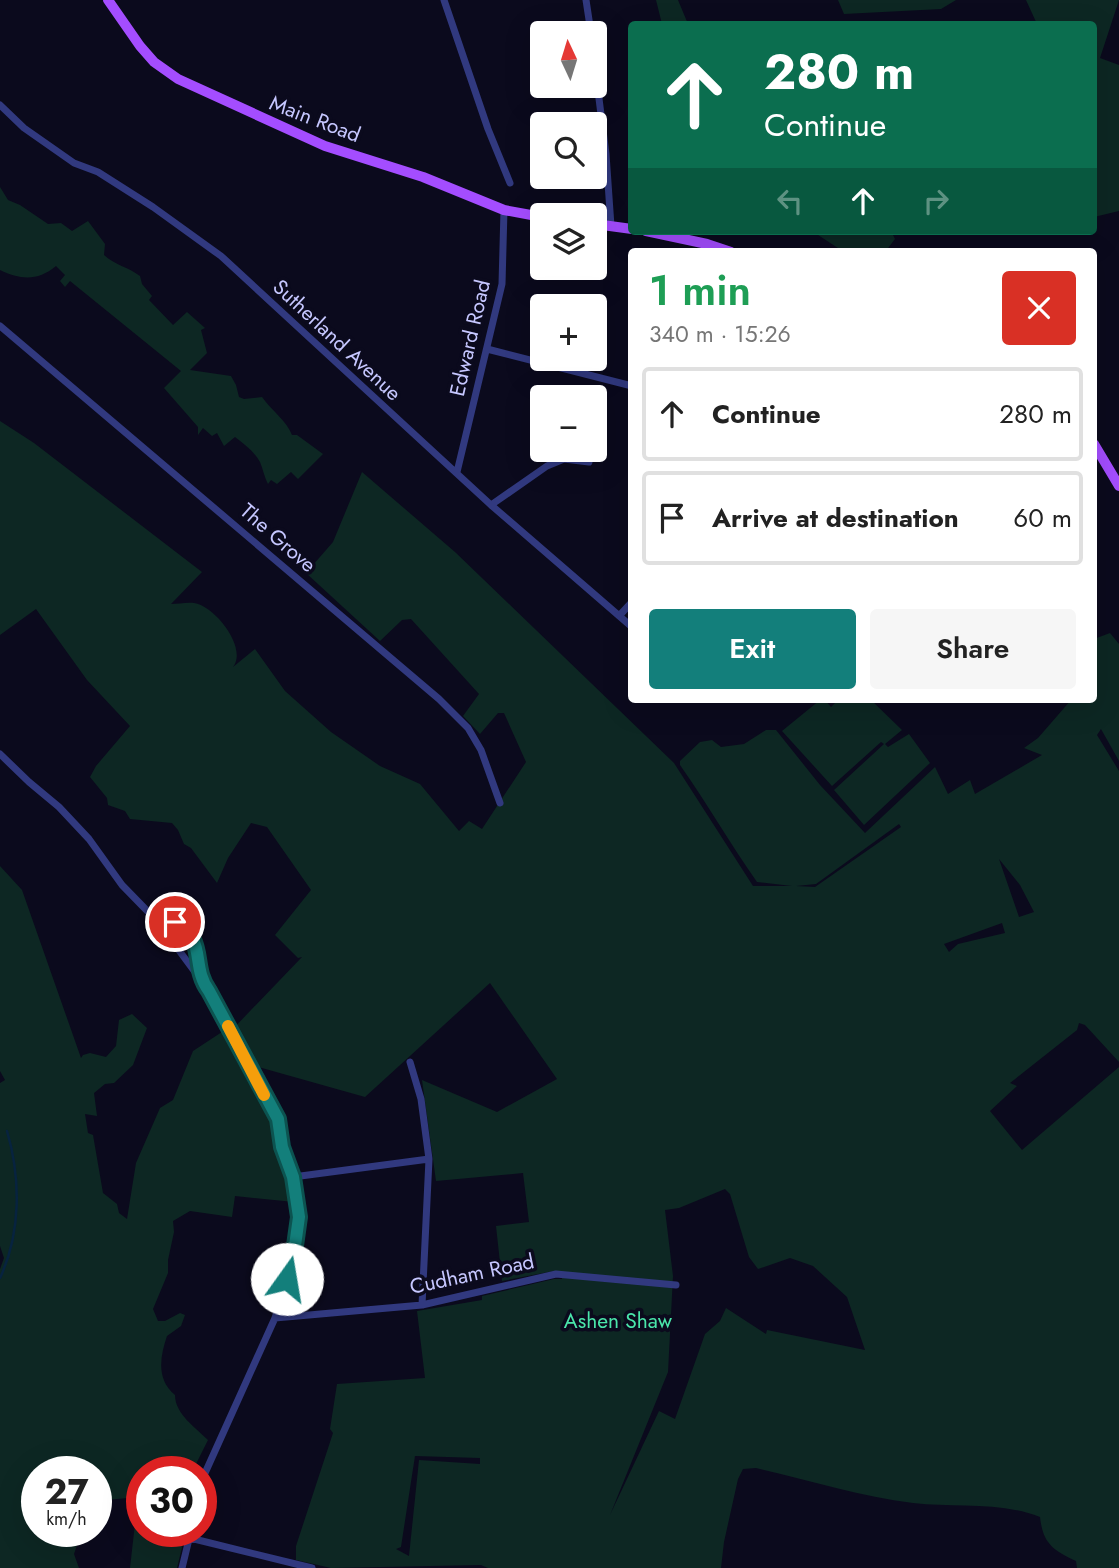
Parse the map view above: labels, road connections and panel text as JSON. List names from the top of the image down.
{
  "streets": {
    "main road": ["Main Road"],
    "street": [
      "Edward Road",
      "Sutherland Avenue",
      "The Grove",
      "Cudham Road"
    ]
  },
  "crossings": [
    ["Main Road", "Edward Road"],
    ["Edward Road", "Sutherland Avenue"]
  ],
  "parks": ["Ashen Shaw"],
  "north": "top",
  "page": {
    "map_buttons": ["+", "−"],
    "turn": ["280 m", "Continue"],
    "heading": ["1 min", "340 m · 15:26"],
    "list": [
      {
        "name": "Continue",
        "value": "280 m"
      },
      {
        "name": "Arrive at destination",
        "value": "60 m"
      }
    ],
    "buttons": ["Exit", "Share"],
    "speed": "27 km/h",
    "limit": "30"
  }
}
